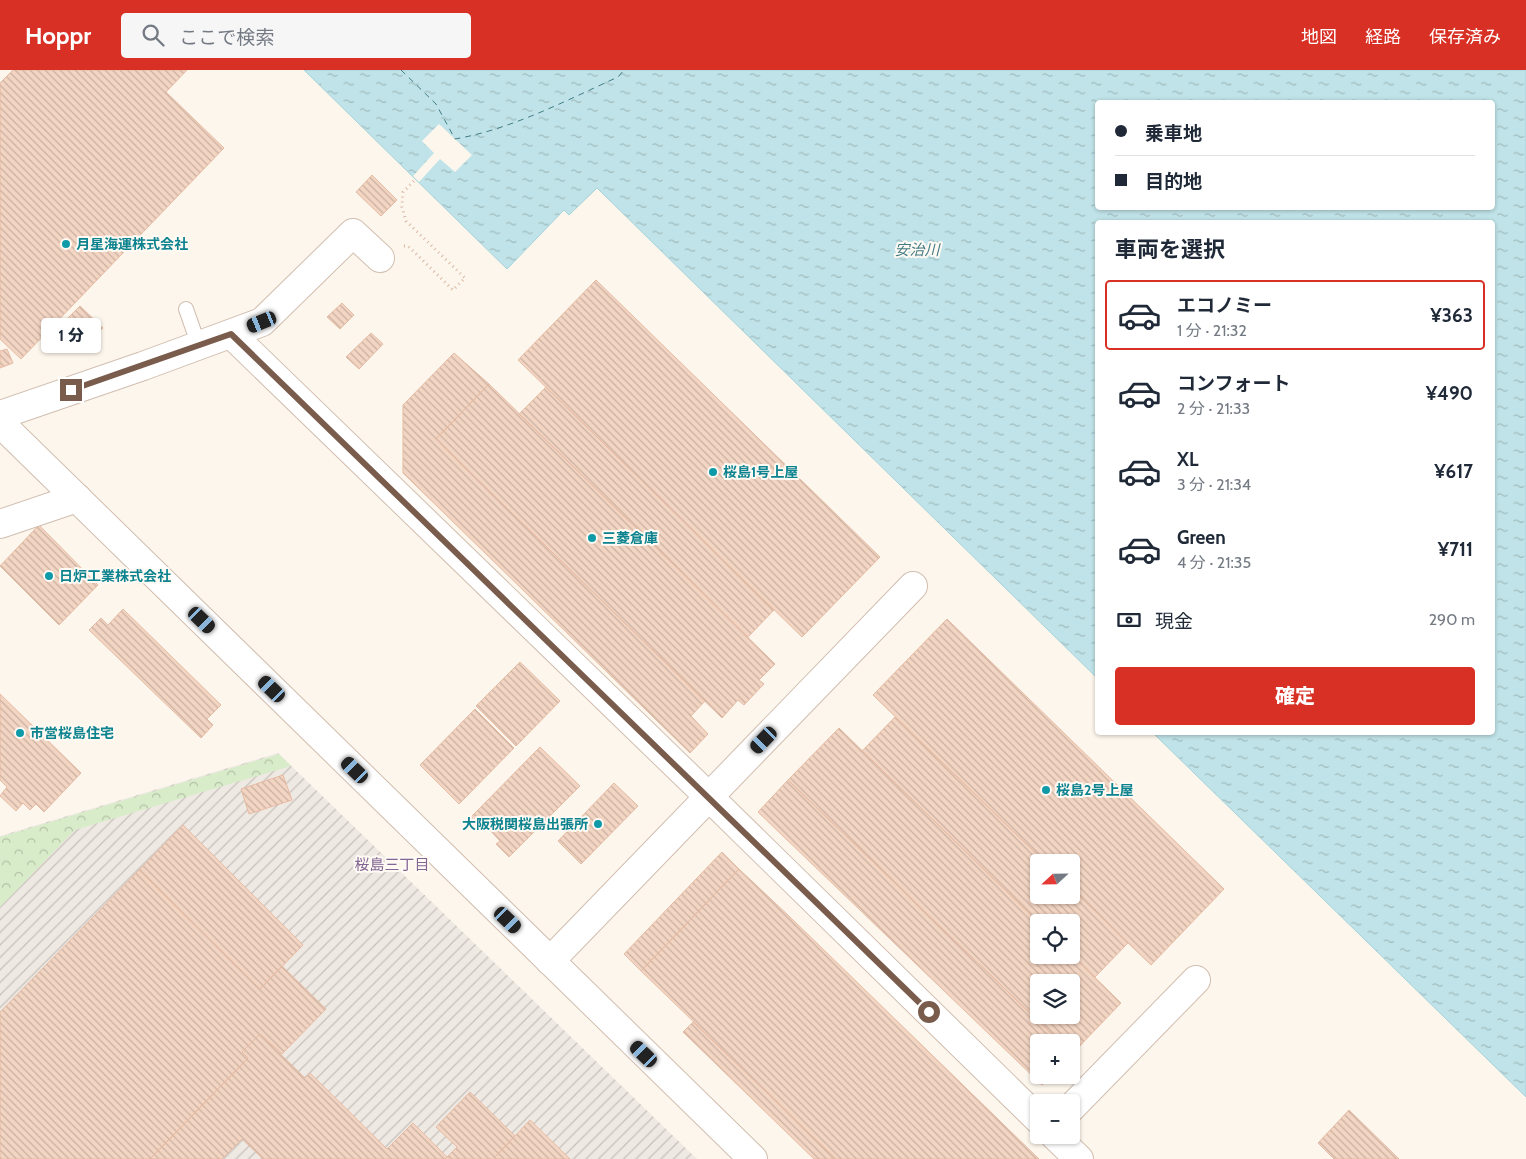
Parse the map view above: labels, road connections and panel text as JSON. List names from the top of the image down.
{
  "districts": ["桜島三丁目"],
  "water": ["安治川"],
  "places": [
    "月星海運株式会社",
    "桜島1号上屋",
    "三菱倉庫",
    "日炉工業株式会社",
    "市営桜島住宅",
    "桜島2号上屋",
    "大阪税関桜島出張所"
  ],
  "north": "left",
  "page": {
    "header": "Hoppr",
    "search": "ここで検索",
    "nav": ["地図", "経路", "保存済み"],
    "banner": ["乗車地", "目的地"],
    "heading": "車両を選択",
    "list": [
      {
        "name": "エコノミー",
        "note": "1 分 · 21:32",
        "value": "¥363"
      },
      {
        "name": "コンフォート",
        "note": "2 分 · 21:33",
        "value": "¥490"
      },
      {
        "name": "XL",
        "note": "3 分 · 21:34",
        "value": "¥617"
      },
      {
        "name": "Green",
        "note": "4 分 · 21:35",
        "value": "¥711"
      }
    ],
    "bubble": "1 分",
    "pay": ["現金", "290 m"],
    "buttons": "確定",
    "map_buttons": ["+", "−"]
  }
}
